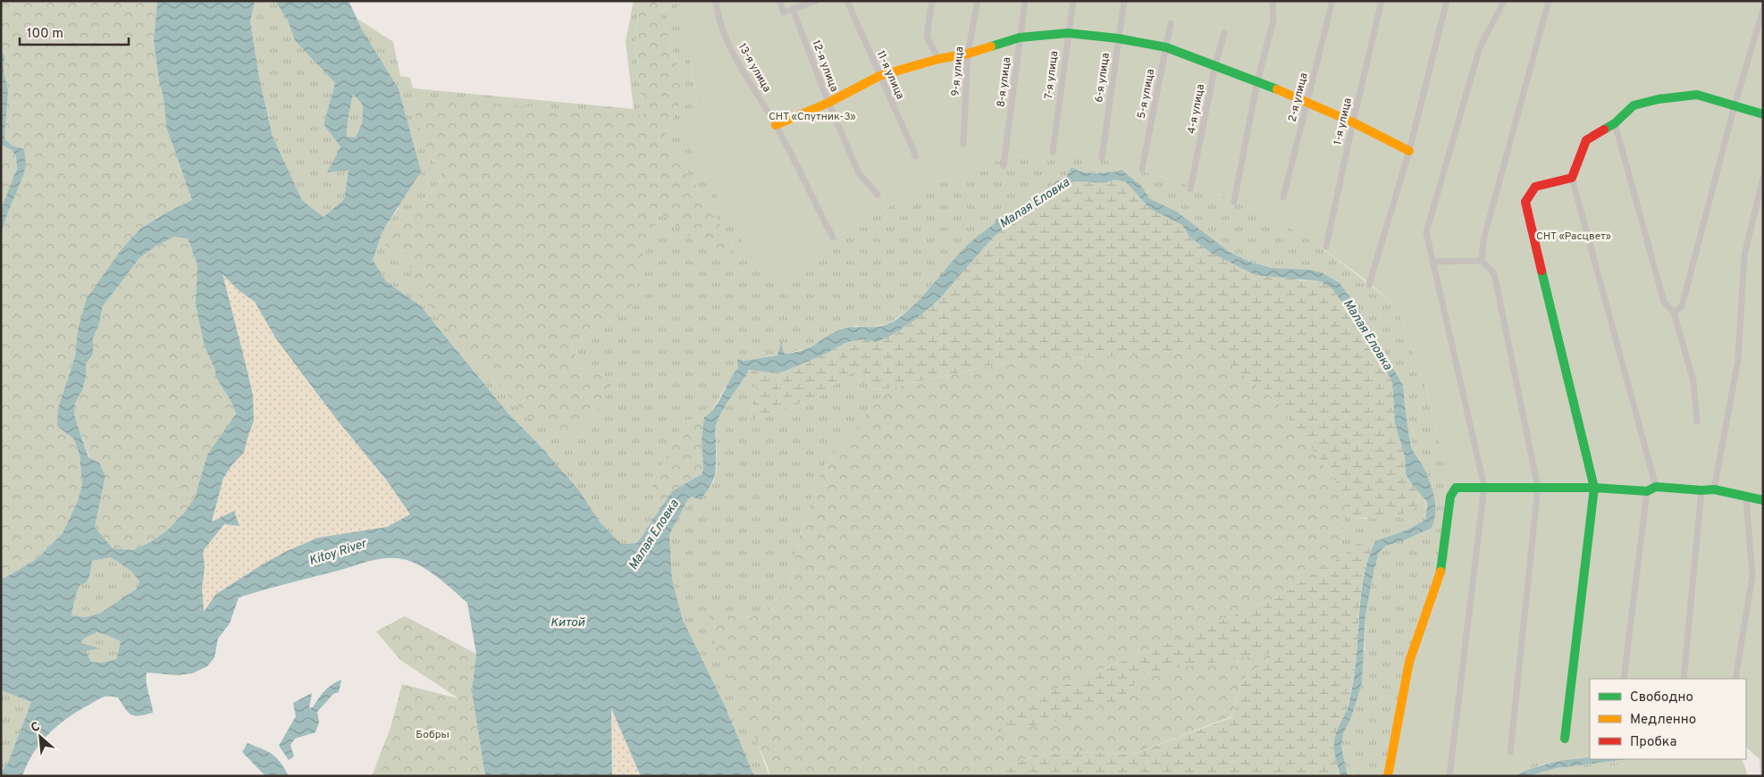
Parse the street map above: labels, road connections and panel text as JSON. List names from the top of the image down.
{
  "streets": {
    "street": [
      "12-я улица",
      "13-я улица",
      "9-я улица",
      "11-я улица",
      "7-я улица",
      "6-я улица",
      "8-я улица",
      "5-я улица",
      "2-я улица",
      "4-я улица",
      "1-я улица"
    ]
  },
  "water": ["Малая Еловка", "Kitoy River", "Китой"],
  "parks": ["СНТ «Спутник-3»", "СНТ «Расцвет»", "Бобры"],
  "legend": ["Свободно", "Медленно", "Пробка"],
  "scale_bar": "100 m",
  "north": "top left"
}
